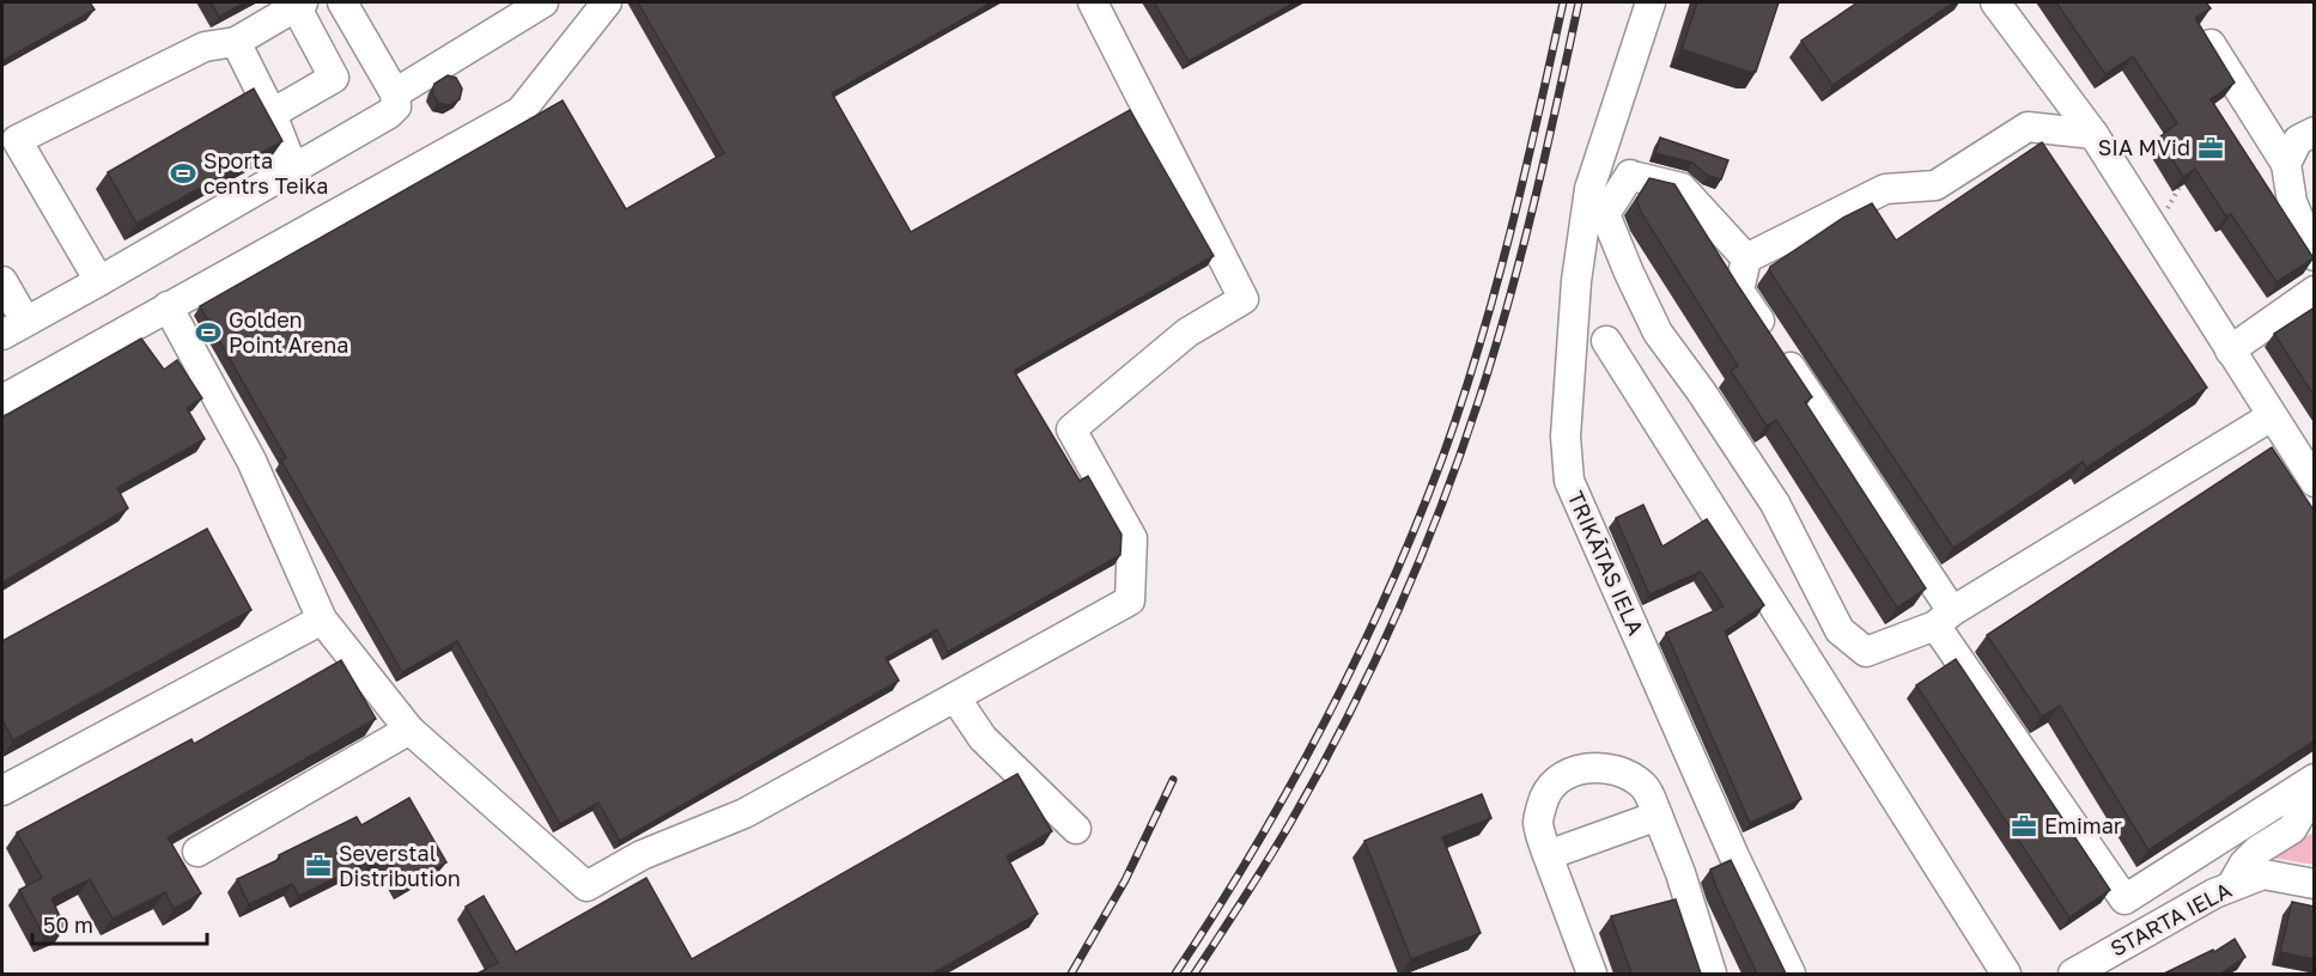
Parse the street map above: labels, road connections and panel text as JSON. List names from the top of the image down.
{
  "streets": {
    "street": ["TRIKĀTAS IELA", "STARTA IELA"]
  },
  "places": {
    "office": ["SIA MVid", "Emimar", "Severstal Distribution"],
    "sports": ["Sporta centrs Teika", "Golden Point Arena"]
  },
  "scale_bar": "50 m"
}
